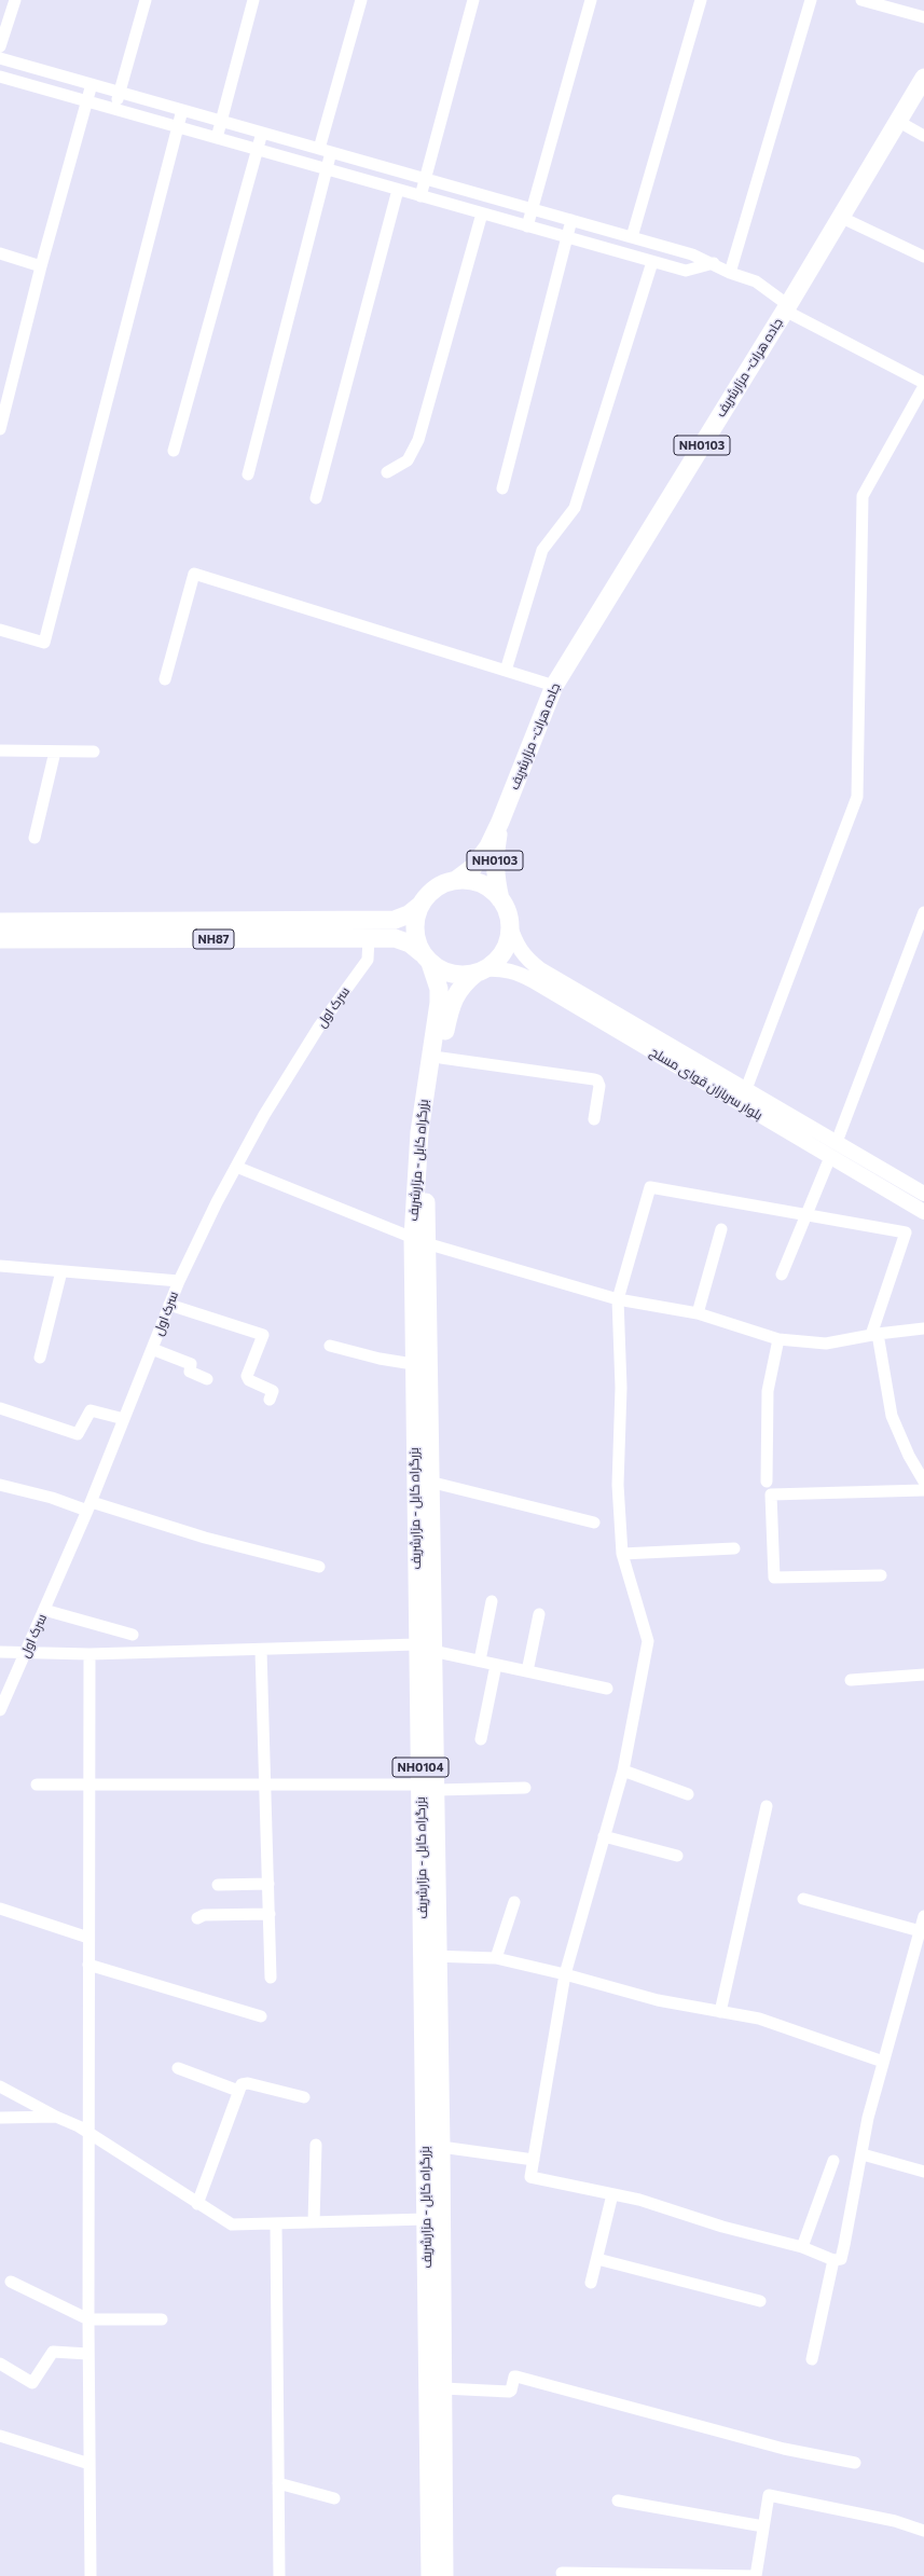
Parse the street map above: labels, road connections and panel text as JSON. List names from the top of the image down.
{
  "streets": {
    "highway": [
      "جاده هرات- مزارشریف",
      "NH0103",
      "NH87",
      "بزرگراه کابل - مزارشریف",
      "NH0104"
    ],
    "main road": ["بلوار سربازان قوای مسلح"],
    "street": ["سرک اول"]
  },
  "crossings": [
    ["جاده هرات- مزارشریف", "NH0103"],
    ["NH0103", "NH87"],
    ["NH0103", "بلوار سربازان قوای مسلح"],
    ["NH0103", "بزرگراه کابل - مزارشریف"],
    ["NH87", "سرک اول"],
    ["NH87", "بلوار سربازان قوای مسلح"],
    ["NH87", "بزرگراه کابل - مزارشریف"],
    ["بلوار سربازان قوای مسلح", "بزرگراه کابل - مزارشریف"]
  ]
}
